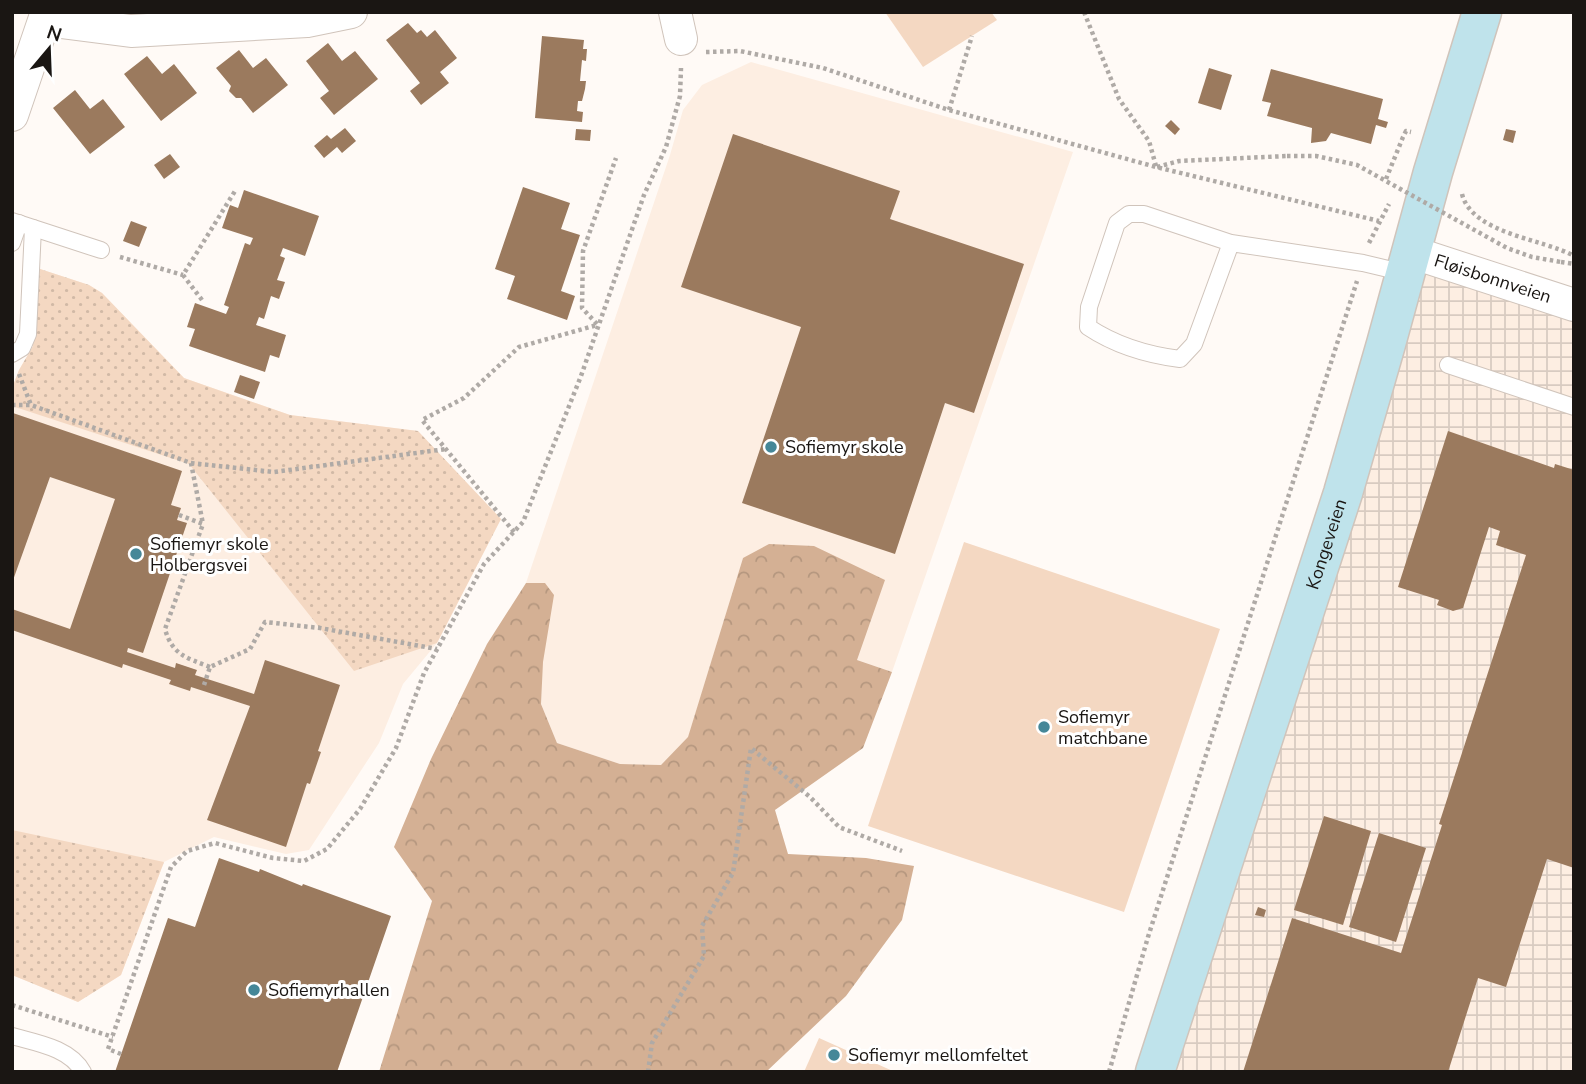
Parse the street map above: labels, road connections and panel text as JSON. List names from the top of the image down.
{
  "streets": {
    "main road": ["Kongeveien"],
    "street": ["Fløisbonnveien"]
  },
  "crossings": [
    ["Fløisbonnveien", "Kongeveien"]
  ],
  "places": [
    "Sofiemyr skole",
    "Sofiemyr skole Holbergsvei",
    "Sofiemyr matchbane",
    "Sofiemyrhallen",
    "Sofiemyr mellomfeltet"
  ],
  "north": "top"
}
